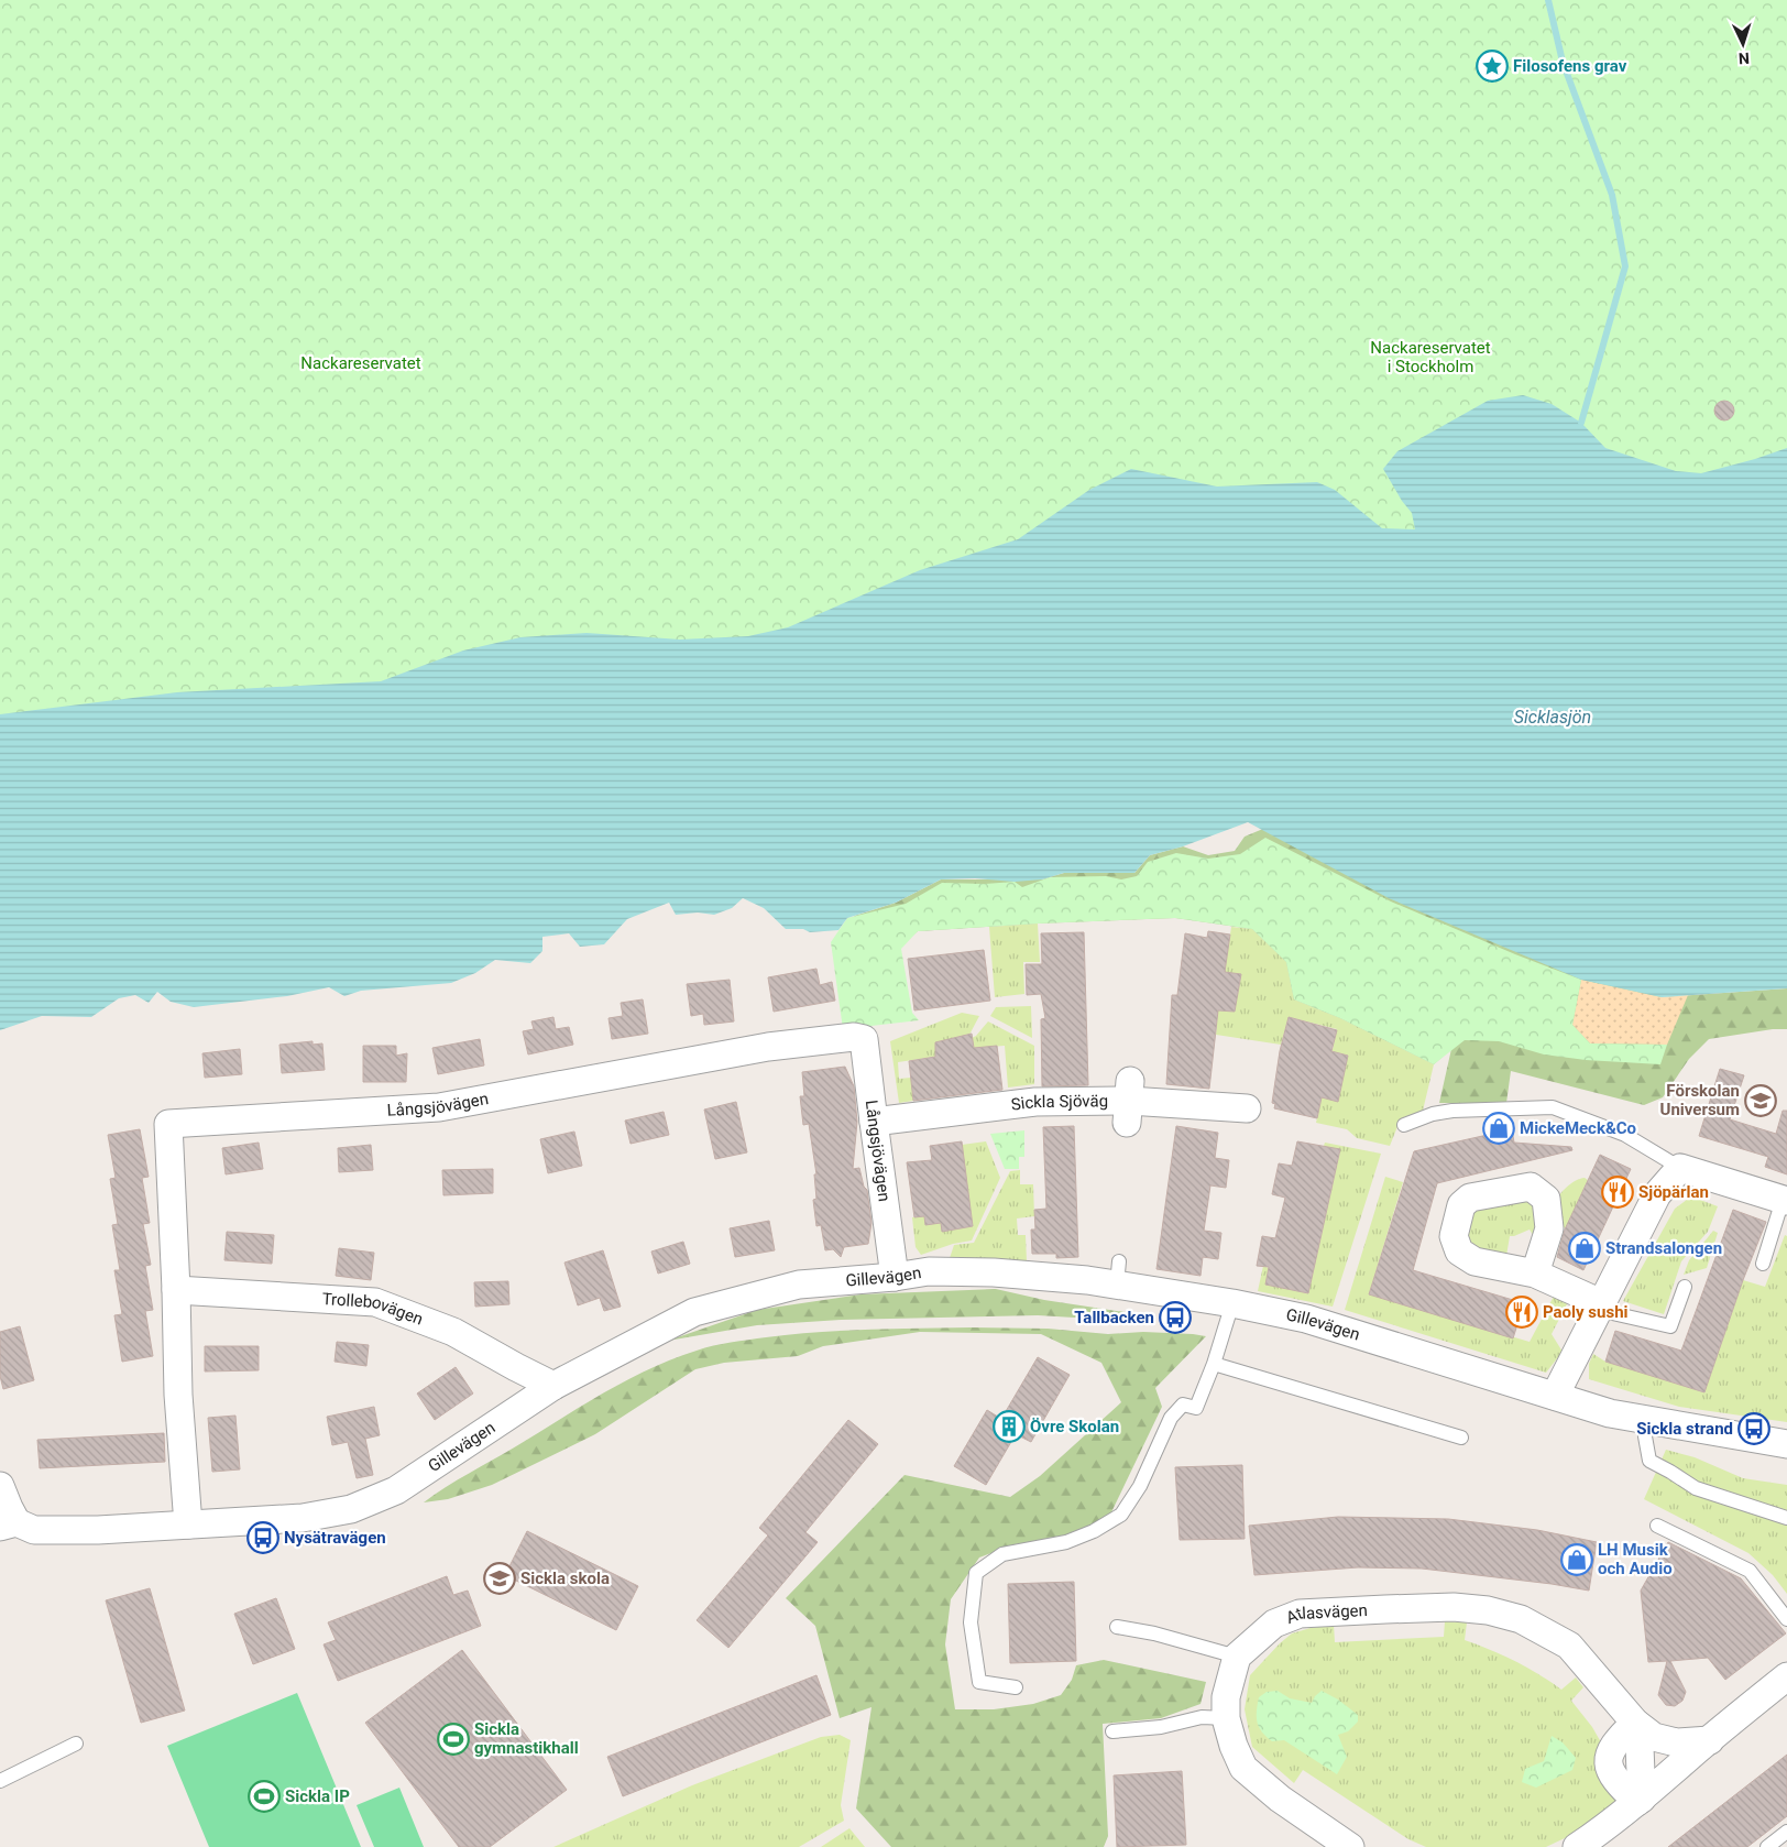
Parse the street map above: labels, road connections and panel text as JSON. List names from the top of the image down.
{
  "streets": {
    "street": [
      "Sickla Sjöväg",
      "Långsjövägen",
      "Gillevägen",
      "Trollebovägen",
      "Atlasvägen"
    ]
  },
  "crossings": [
    ["Sickla Sjöväg", "Långsjövägen"],
    ["Långsjövägen", "Gillevägen"],
    ["Långsjövägen", "Trollebovägen"],
    ["Gillevägen", "Trollebovägen"]
  ],
  "water": ["Sicklasjön"],
  "parks": ["Nackareservatet i Stockholm", "Nackareservatet"],
  "places": {
    "place": ["Filosofens grav"],
    "school or university": ["Förskolan Universum", "Sickla skola"],
    "shop": ["MickeMeck&Co", "Strandsalongen", "LH Musik och Audio"],
    "restaurant": ["Sjöpärlan", "Paoly sushi"],
    "bus stop": ["Tallbacken", "Sickla strand", "Nysätravägen"],
    "building": ["Övre Skolan"],
    "sports": ["Sickla gymnastikhall", "Sickla IP"]
  },
  "north": "bottom"
}
